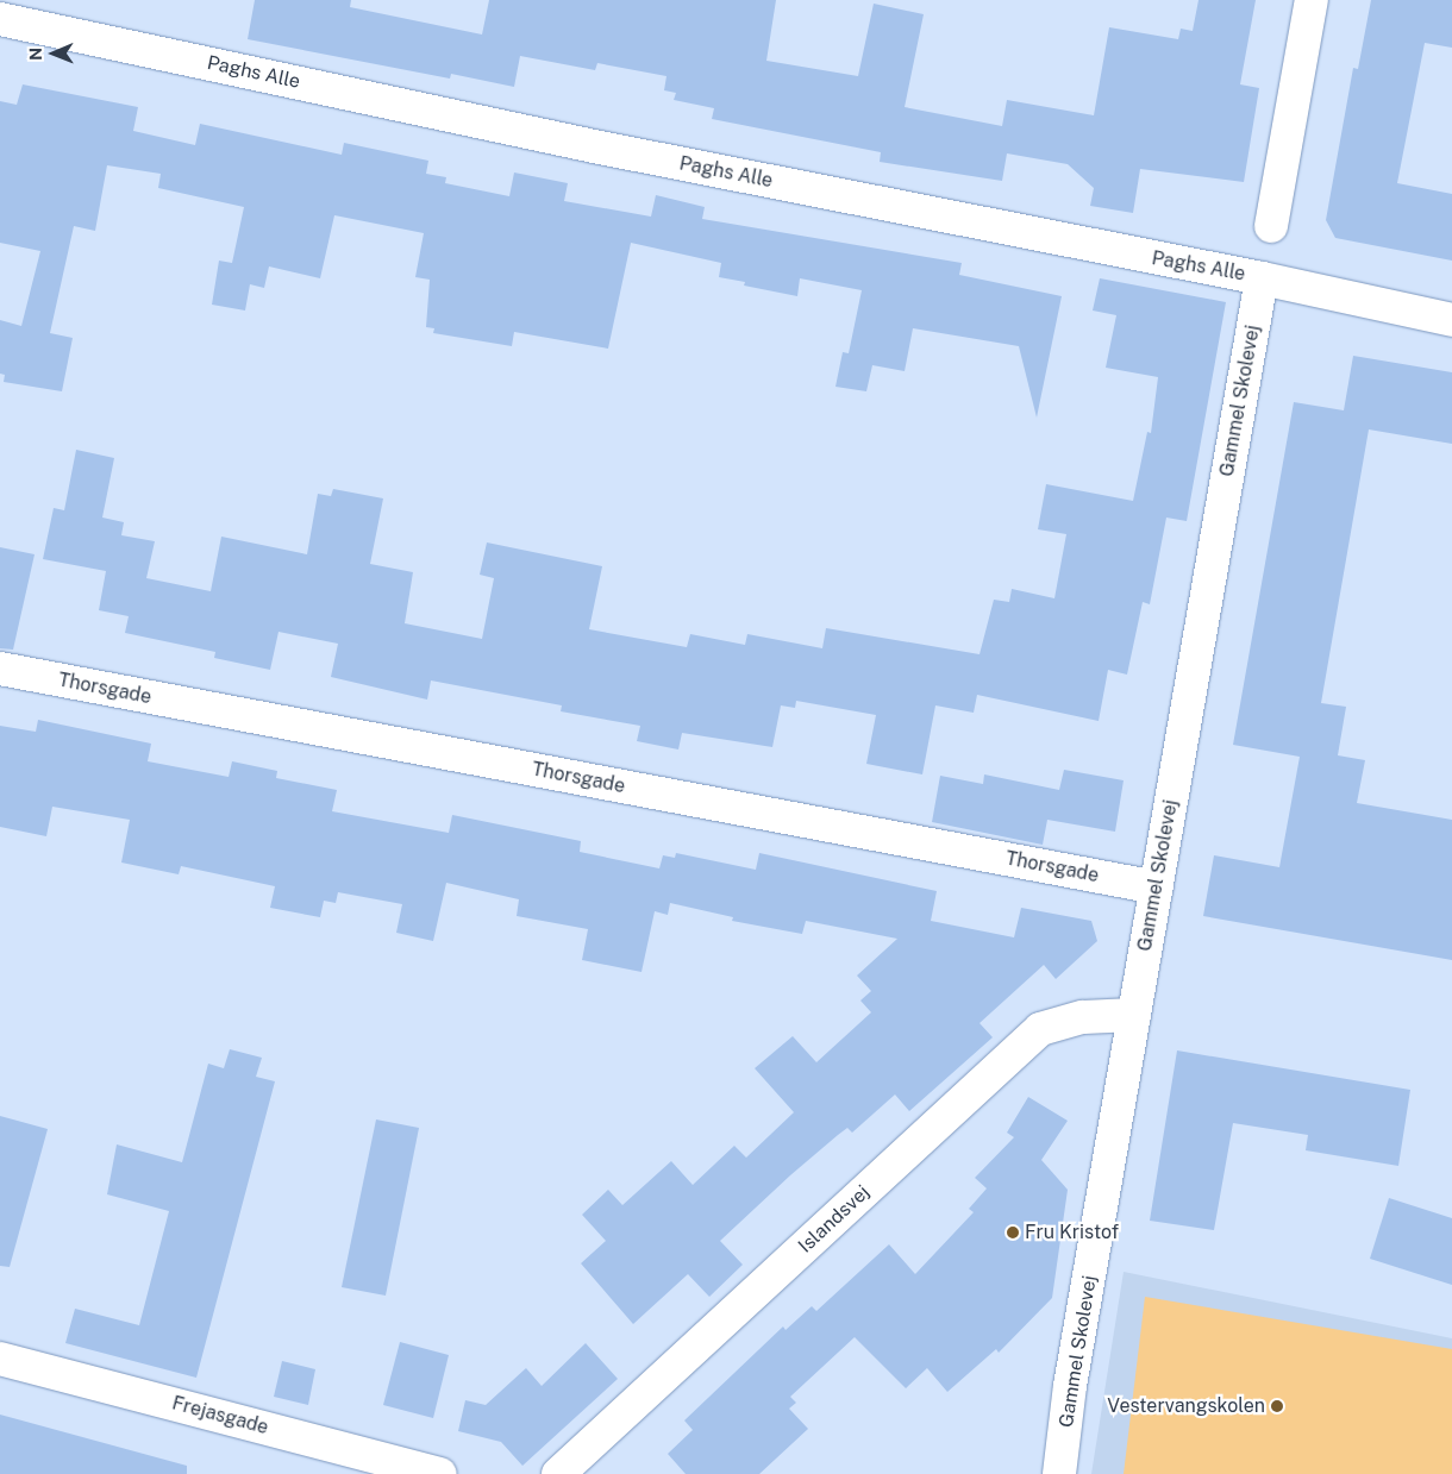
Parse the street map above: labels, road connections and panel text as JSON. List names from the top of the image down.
{
  "streets": {
    "street": [
      "Paghs Alle",
      "Gammel Skolevej",
      "Thorsgade",
      "Islandsvej",
      "Frejasgade"
    ]
  },
  "crossings": [
    ["Paghs Alle", "Gammel Skolevej"],
    ["Gammel Skolevej", "Thorsgade"],
    ["Gammel Skolevej", "Islandsvej"]
  ],
  "places": ["Fru Kristof", "Vestervangskolen"],
  "north": "left"
}
